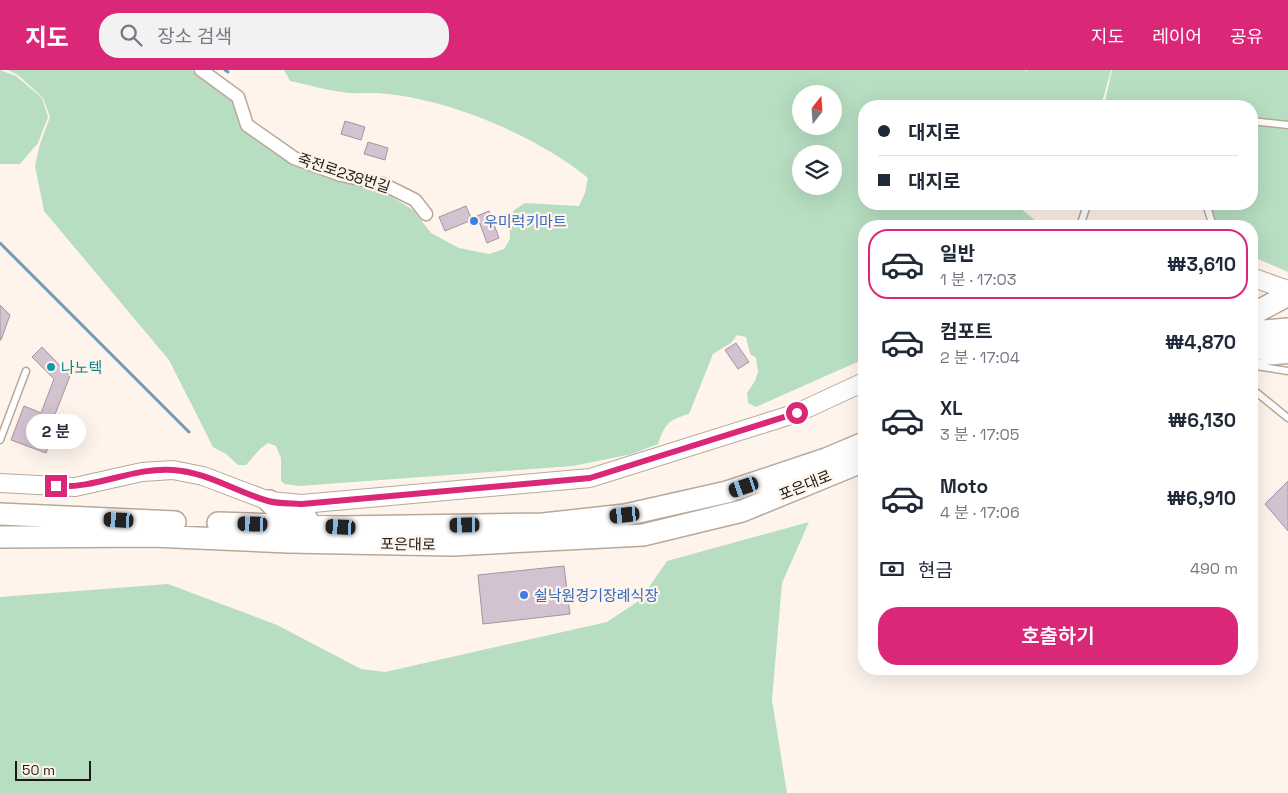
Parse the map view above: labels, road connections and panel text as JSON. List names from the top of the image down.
{
  "streets": {
    "highway": ["포은대로"],
    "street": ["죽전로238번길"]
  },
  "places": ["우미럭키마트", "나노텍", "쉴낙원경기장례식장"],
  "scale_bar": "50 m",
  "north": "top",
  "page": {
    "header": "지도",
    "search": "장소 검색",
    "nav": ["지도", "레이어", "공유"],
    "banner": ["대지로", "대지로"],
    "list": [
      {
        "name": "일반",
        "note": "1 분 · 17:03",
        "value": "₩3,610"
      },
      {
        "name": "컴포트",
        "note": "2 분 · 17:04",
        "value": "₩4,870"
      },
      {
        "name": "XL",
        "note": "3 분 · 17:05",
        "value": "₩6,130"
      },
      {
        "name": "Moto",
        "note": "4 분 · 17:06",
        "value": "₩6,910"
      }
    ],
    "bubble": "2 분",
    "pay": ["현금", "490 m"],
    "buttons": "호출하기",
    "scale": "50 m"
  }
}
